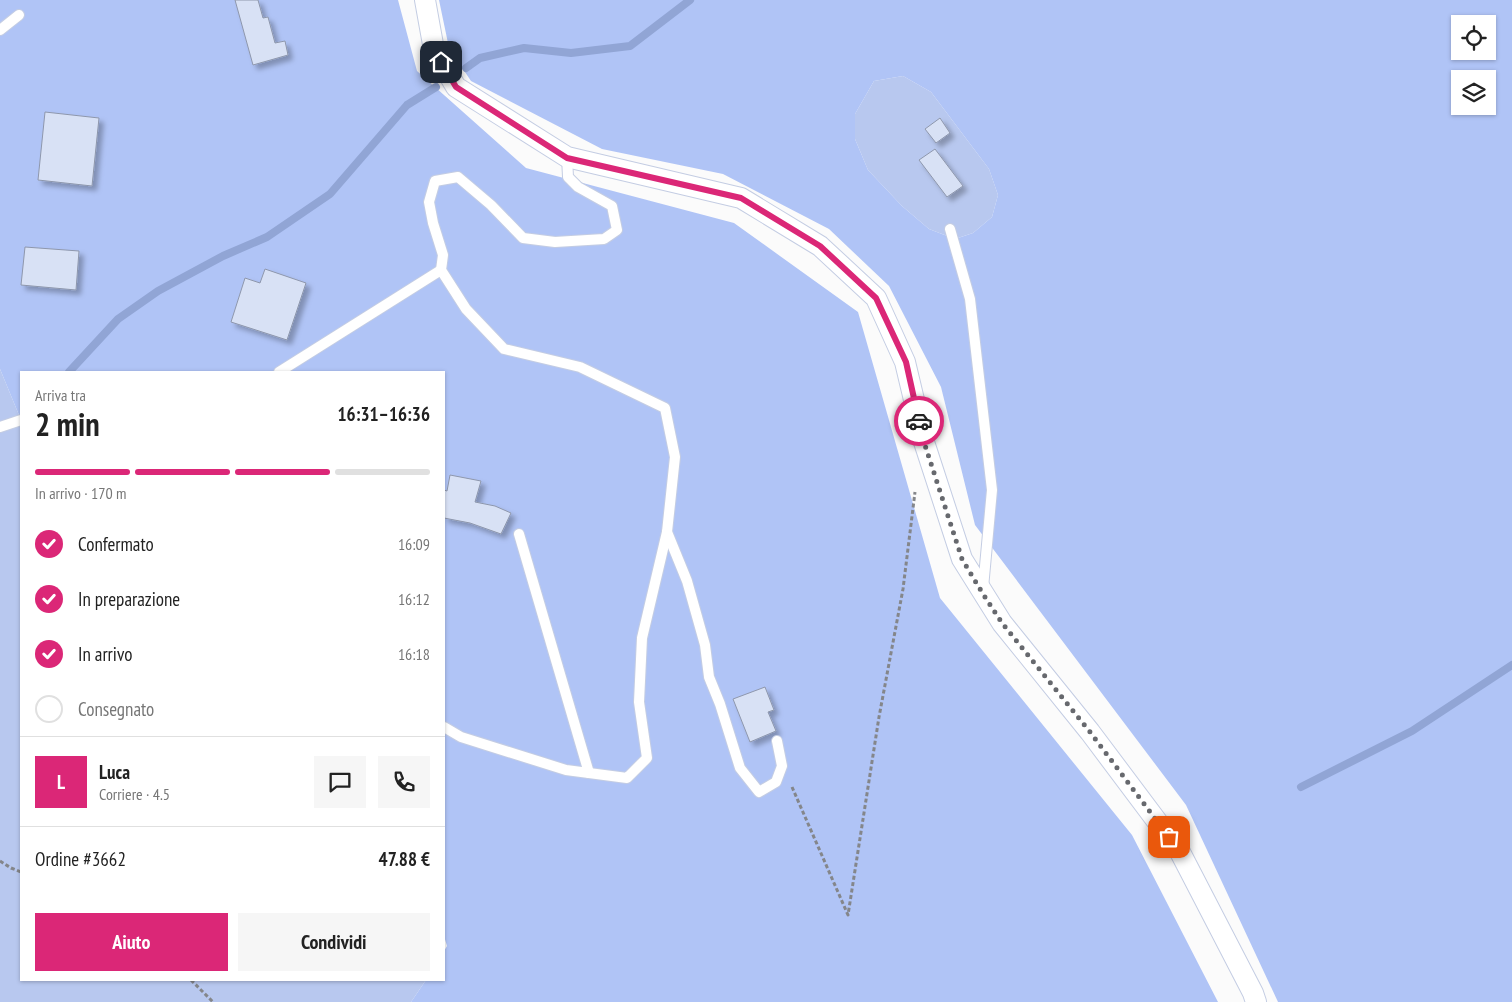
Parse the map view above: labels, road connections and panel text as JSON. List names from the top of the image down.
{
  "page": {
    "heading": ["2 min", "Arriva tra", "16:31–16:36"],
    "panel": [
      "Luca",
      "Corriere · 4.5",
      "Ordine #3662",
      "47.88 €"
    ],
    "bar": "In arrivo · 170 m",
    "list": [
      ["Confermato", "16:09"],
      ["In preparazione", "16:12"],
      ["In arrivo", "16:18"],
      "Consegnato"
    ],
    "round": "L",
    "buttons": ["Aiuto", "Condividi"]
  }
}
